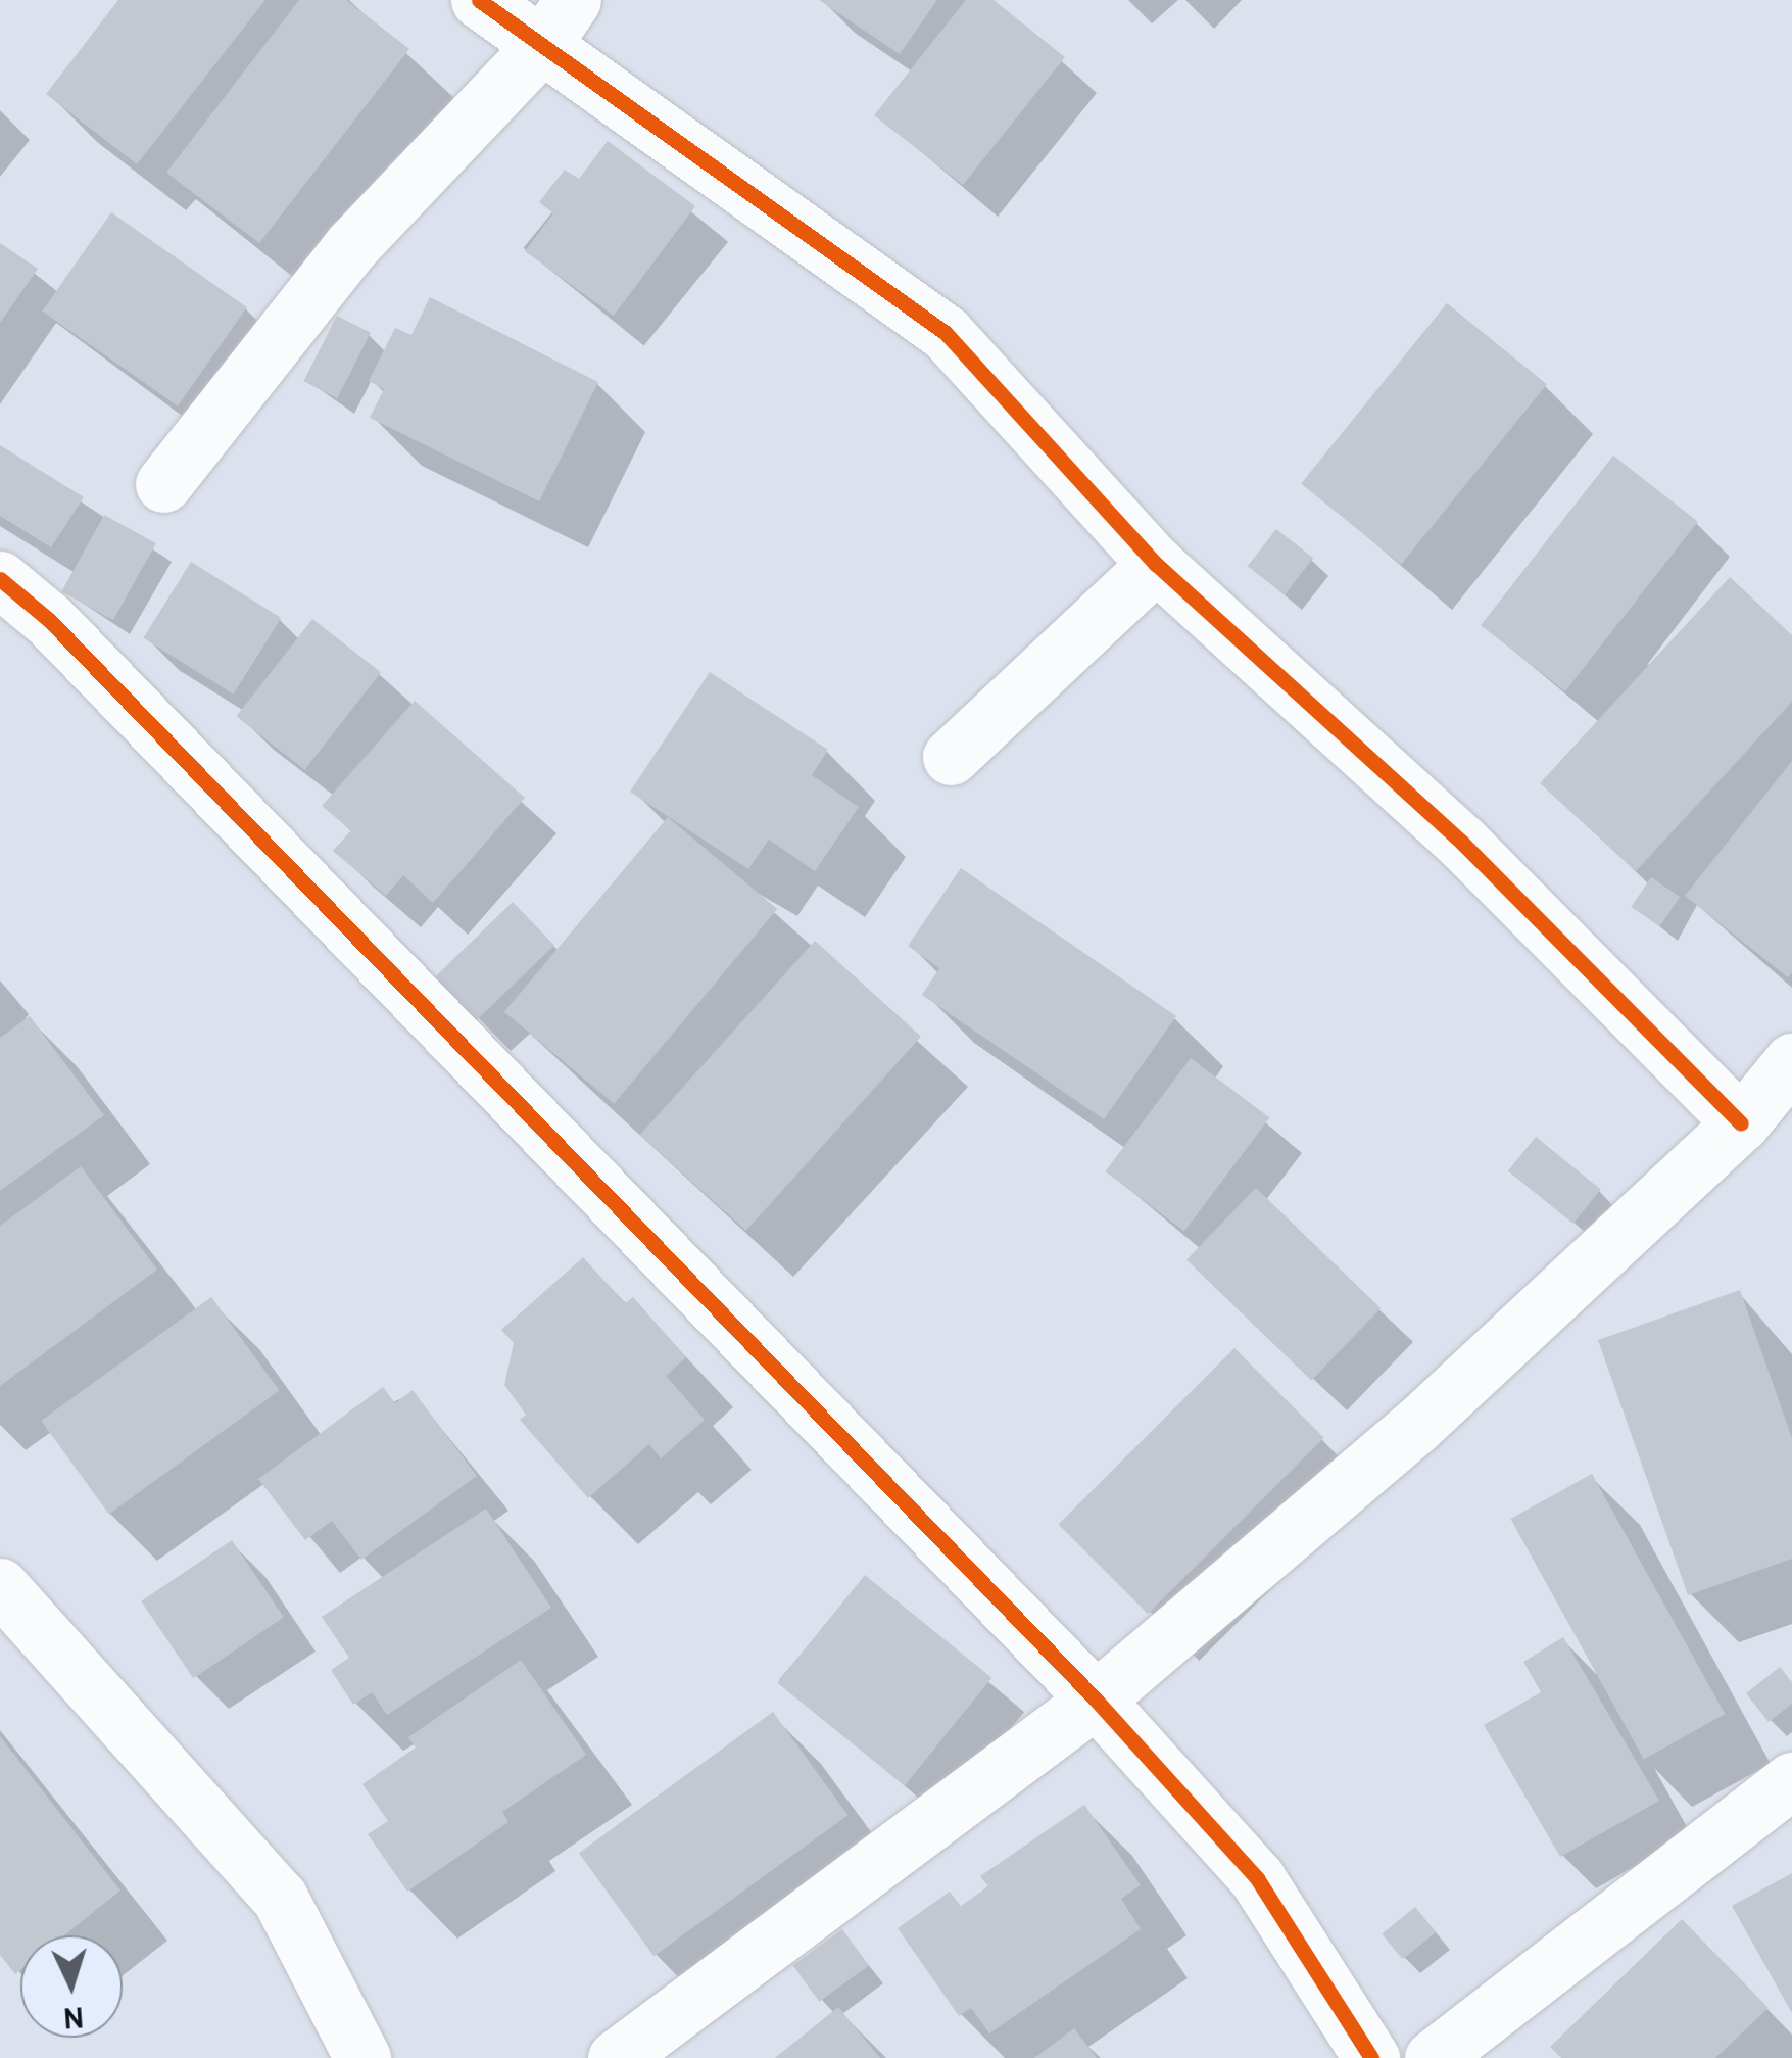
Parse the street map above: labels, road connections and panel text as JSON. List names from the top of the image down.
{
  "north": "bottom"
}
